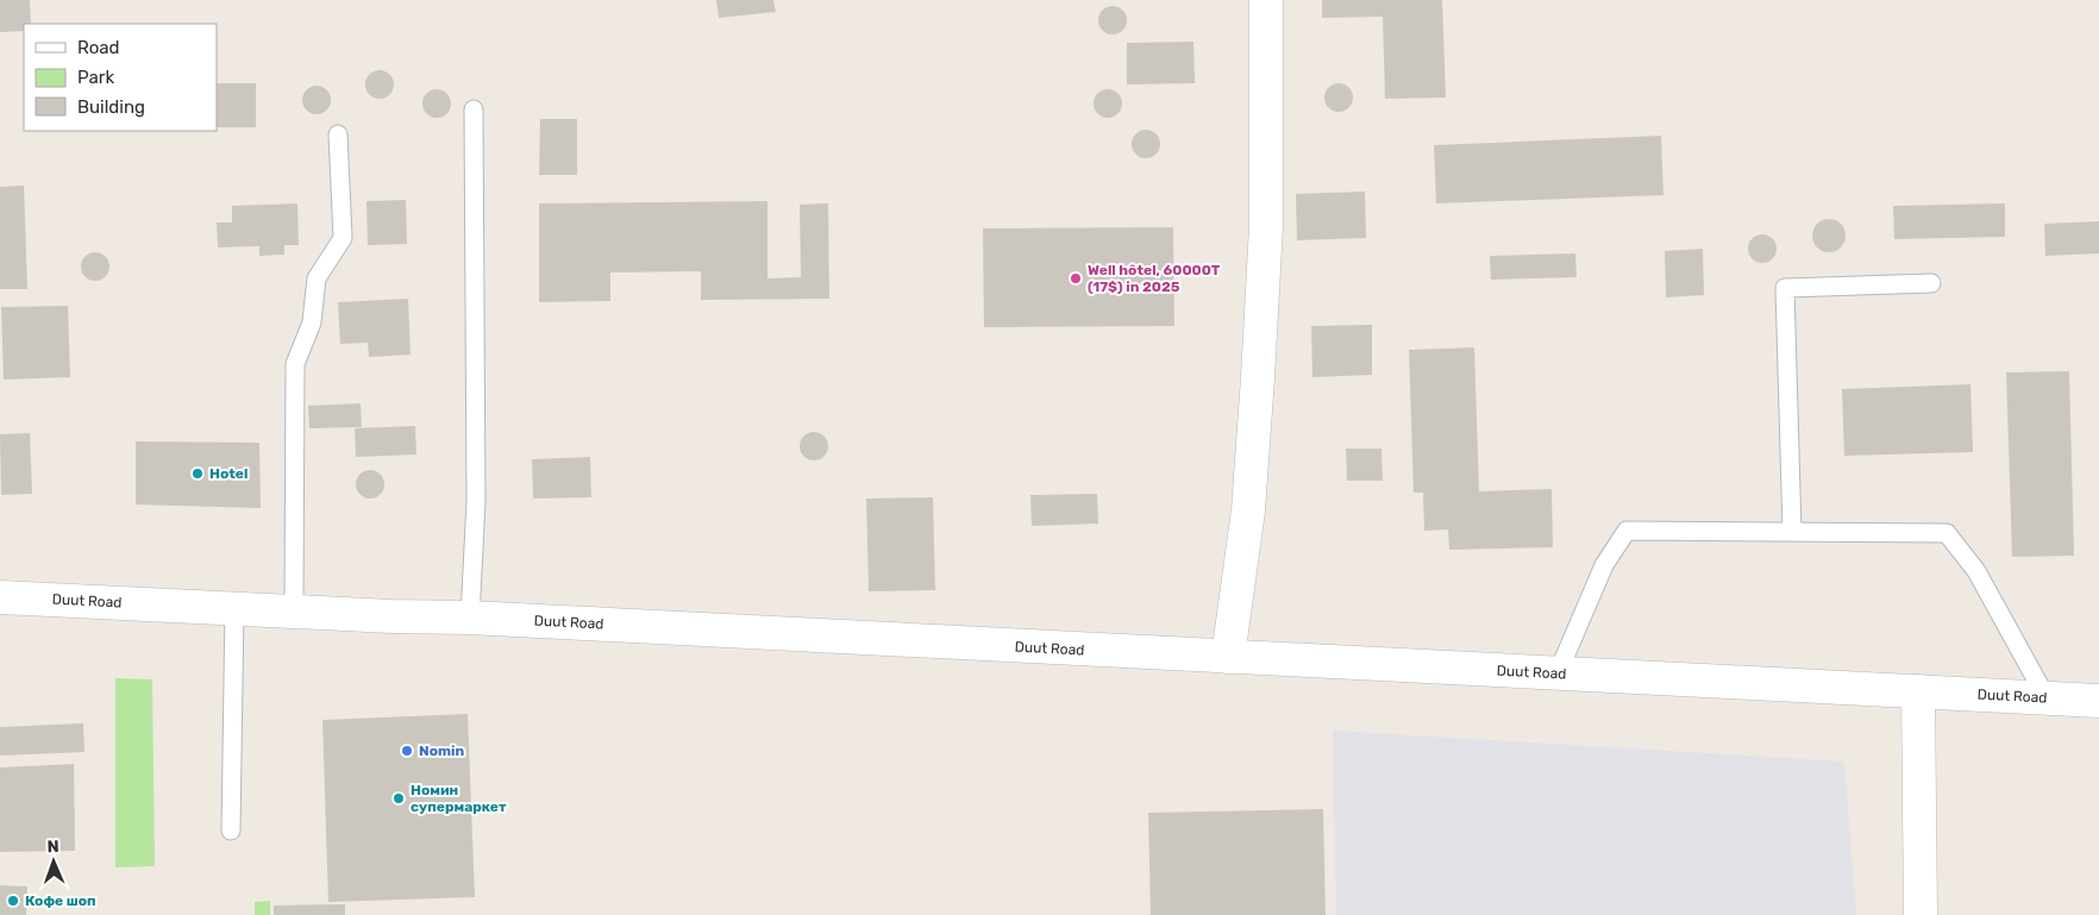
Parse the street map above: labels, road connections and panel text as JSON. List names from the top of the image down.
{
  "streets": {
    "main road": ["Duut Road"]
  },
  "places": [
    "Well hôtel, 60000T (17$) in 2025",
    "Hotel",
    "Nomin",
    "Номин супермаркет",
    "Кофе шоп"
  ],
  "legend": ["Road", "Park", "Building"],
  "north": "top"
}
